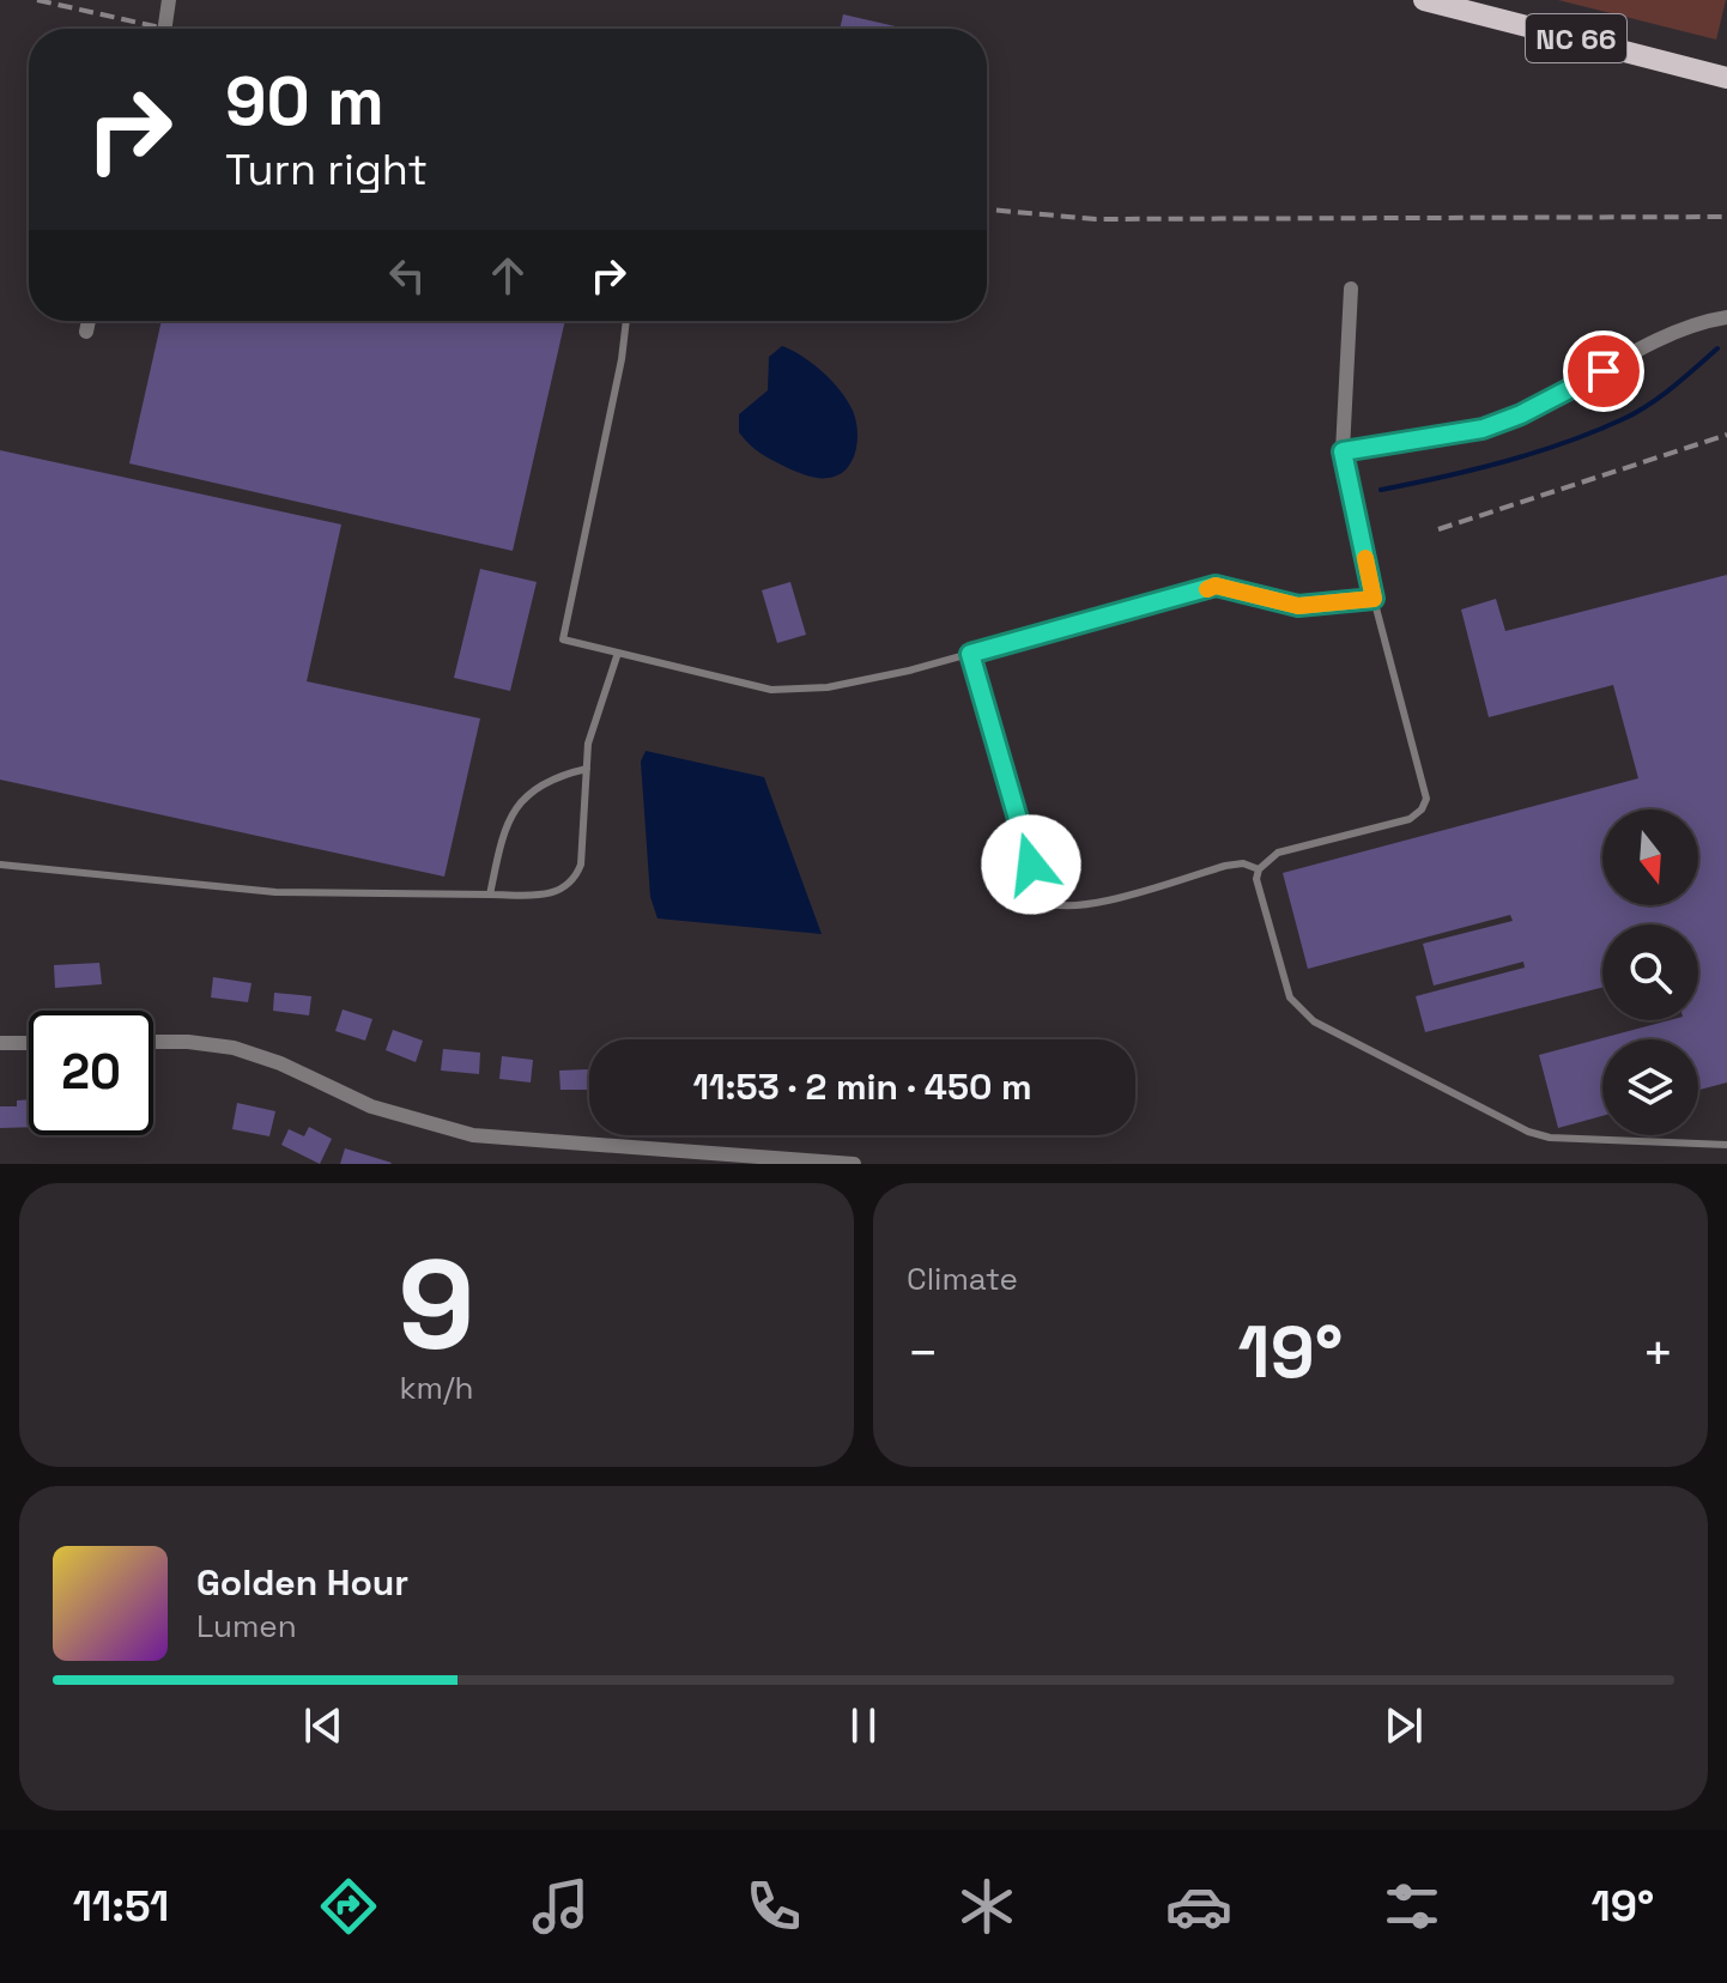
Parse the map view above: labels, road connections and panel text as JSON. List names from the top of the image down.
{
  "streets": {
    "main road": ["NC 66"]
  },
  "north": "bottom",
  "page": {
    "turn": ["90 m", "Turn right"],
    "limit": "20",
    "trip": "11:53 · 2 min · 450 m",
    "tile": [
      ["9", "km/h"],
      "Climate"
    ],
    "heat": ["−", "19°", "+"],
    "song": ["Golden Hour", "Lumen"],
    "tabs": ["11:51", "19°"]
  }
}
